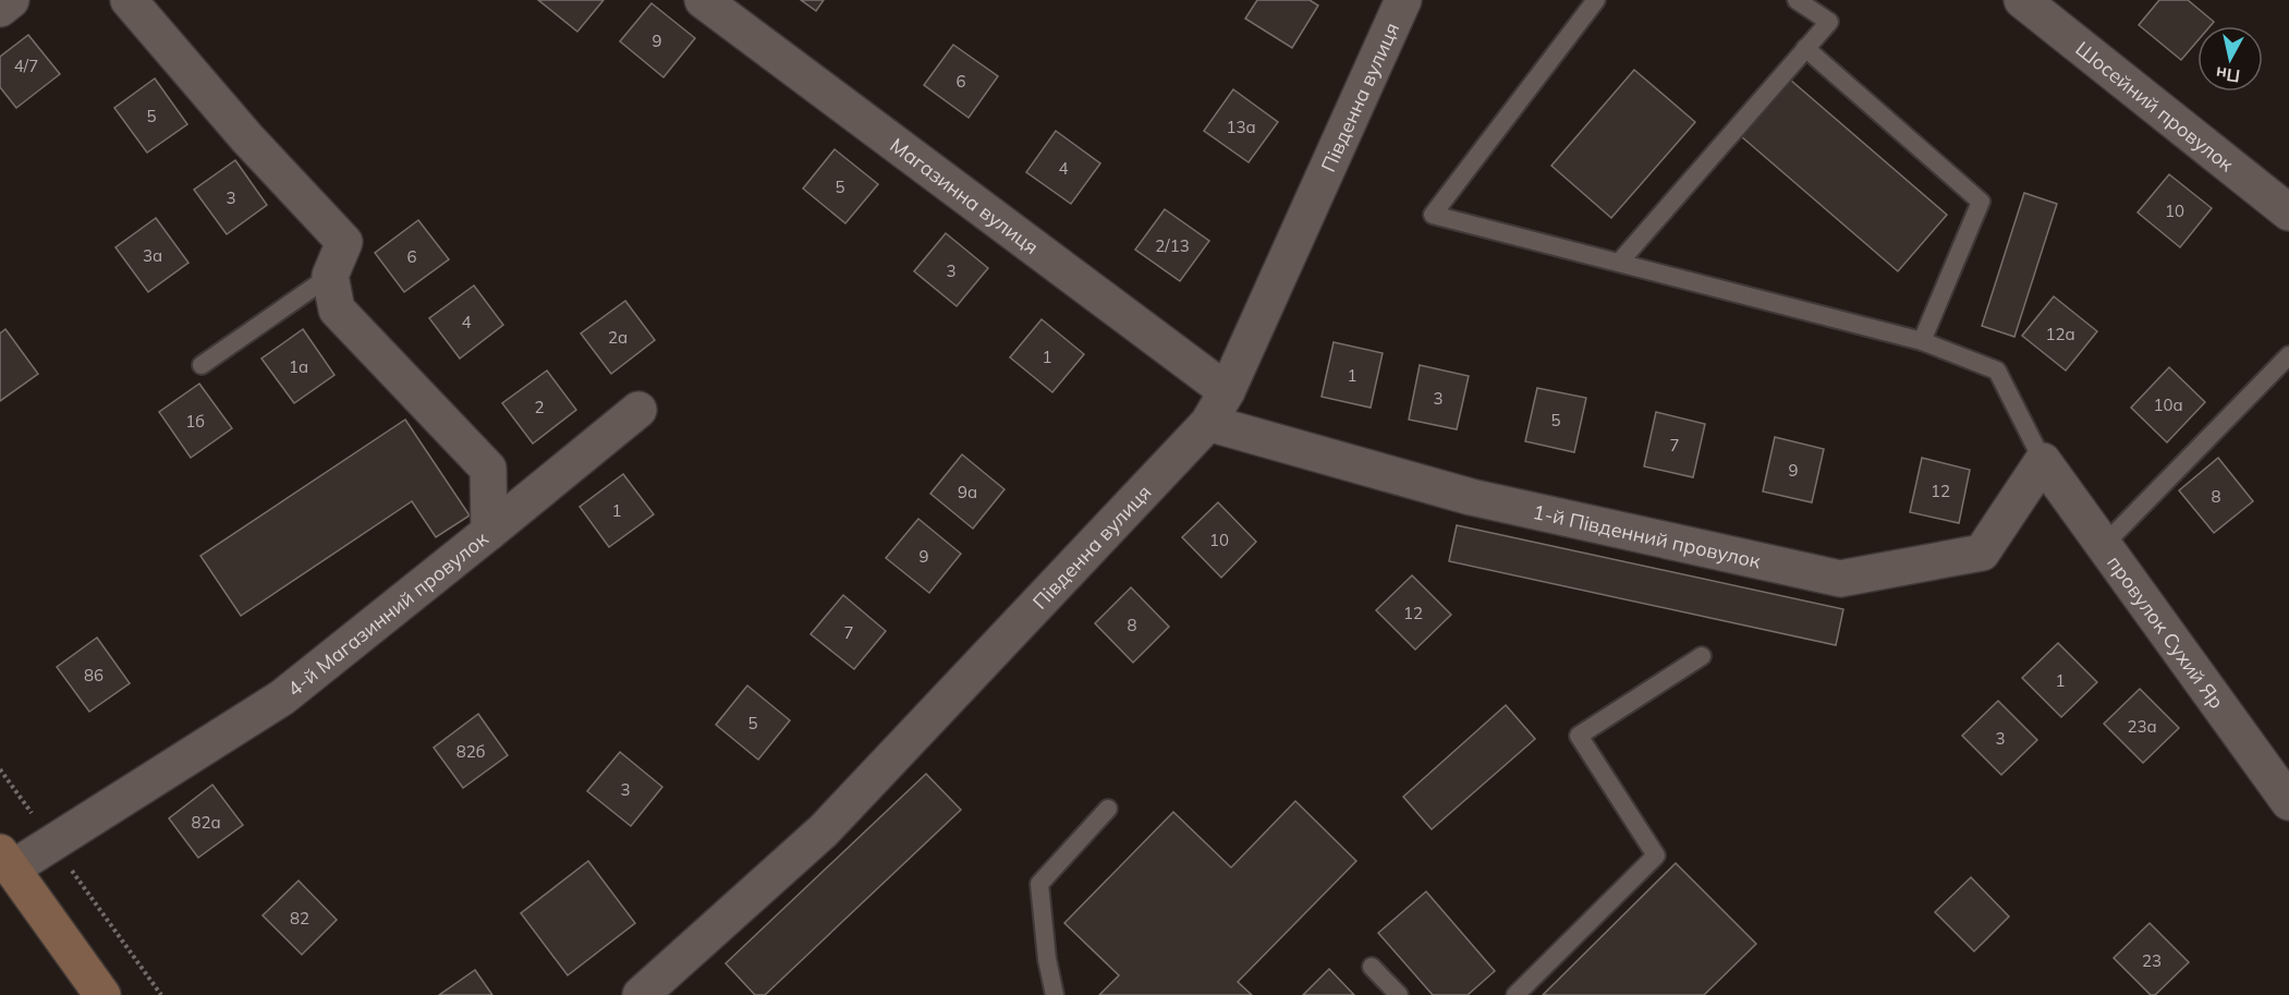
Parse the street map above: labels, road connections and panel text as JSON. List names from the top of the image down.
{
  "streets": {
    "street": [
      "Південна вулиця",
      "Шосейний провулок",
      "Магазинна вулиця",
      "1-й Південний провулок",
      "4-й Магазинний провулок",
      "провулок Сухий Яр"
    ]
  },
  "crossings": [
    ["Південна вулиця", "Магазинна вулиця"],
    ["Південна вулиця", "1-й Південний провулок"],
    ["1-й Південний провулок", "провулок Сухий Яр"]
  ],
  "house_numbers": [
    "9",
    "4/7",
    "6",
    "5",
    "13а",
    "4",
    "5",
    "3",
    "10",
    "2/13",
    "3а",
    "6",
    "3",
    "4",
    "12а",
    "2а",
    "1",
    "1а",
    "1",
    "3",
    "10а",
    "2",
    "5",
    "1б",
    "7",
    "9",
    "12",
    "9а",
    "8",
    "1",
    "10",
    "9",
    "12",
    "8",
    "7",
    "86",
    "1",
    "5",
    "23а",
    "3",
    "82б",
    "3",
    "82а",
    "82",
    "23"
  ],
  "north": "bottom"
}
